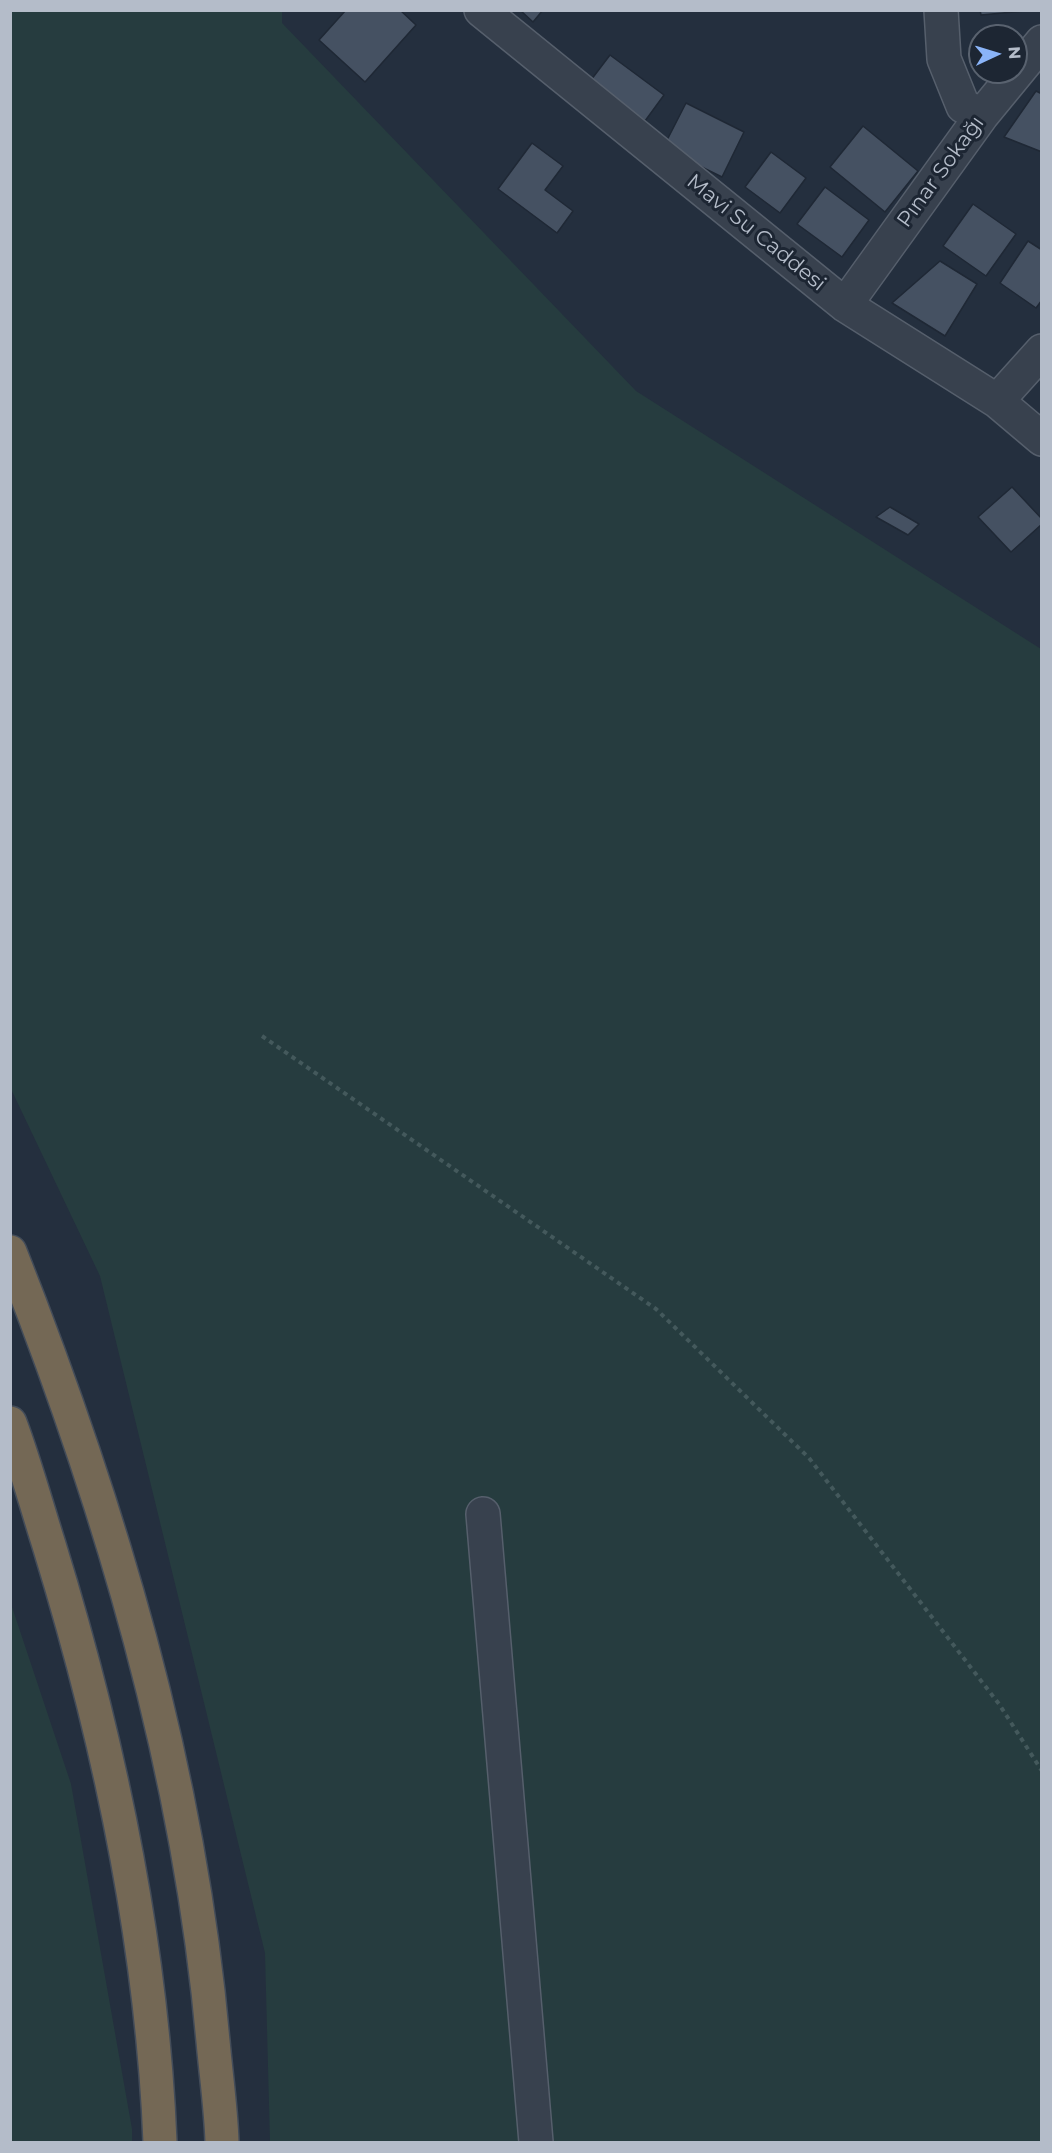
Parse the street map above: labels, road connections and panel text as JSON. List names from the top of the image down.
{
  "streets": {
    "street": ["Pınar Sokağı", "Mavi Su Caddesi"]
  },
  "crossings": [
    ["Pınar Sokağı", "Mavi Su Caddesi"]
  ],
  "north": "right"
}
